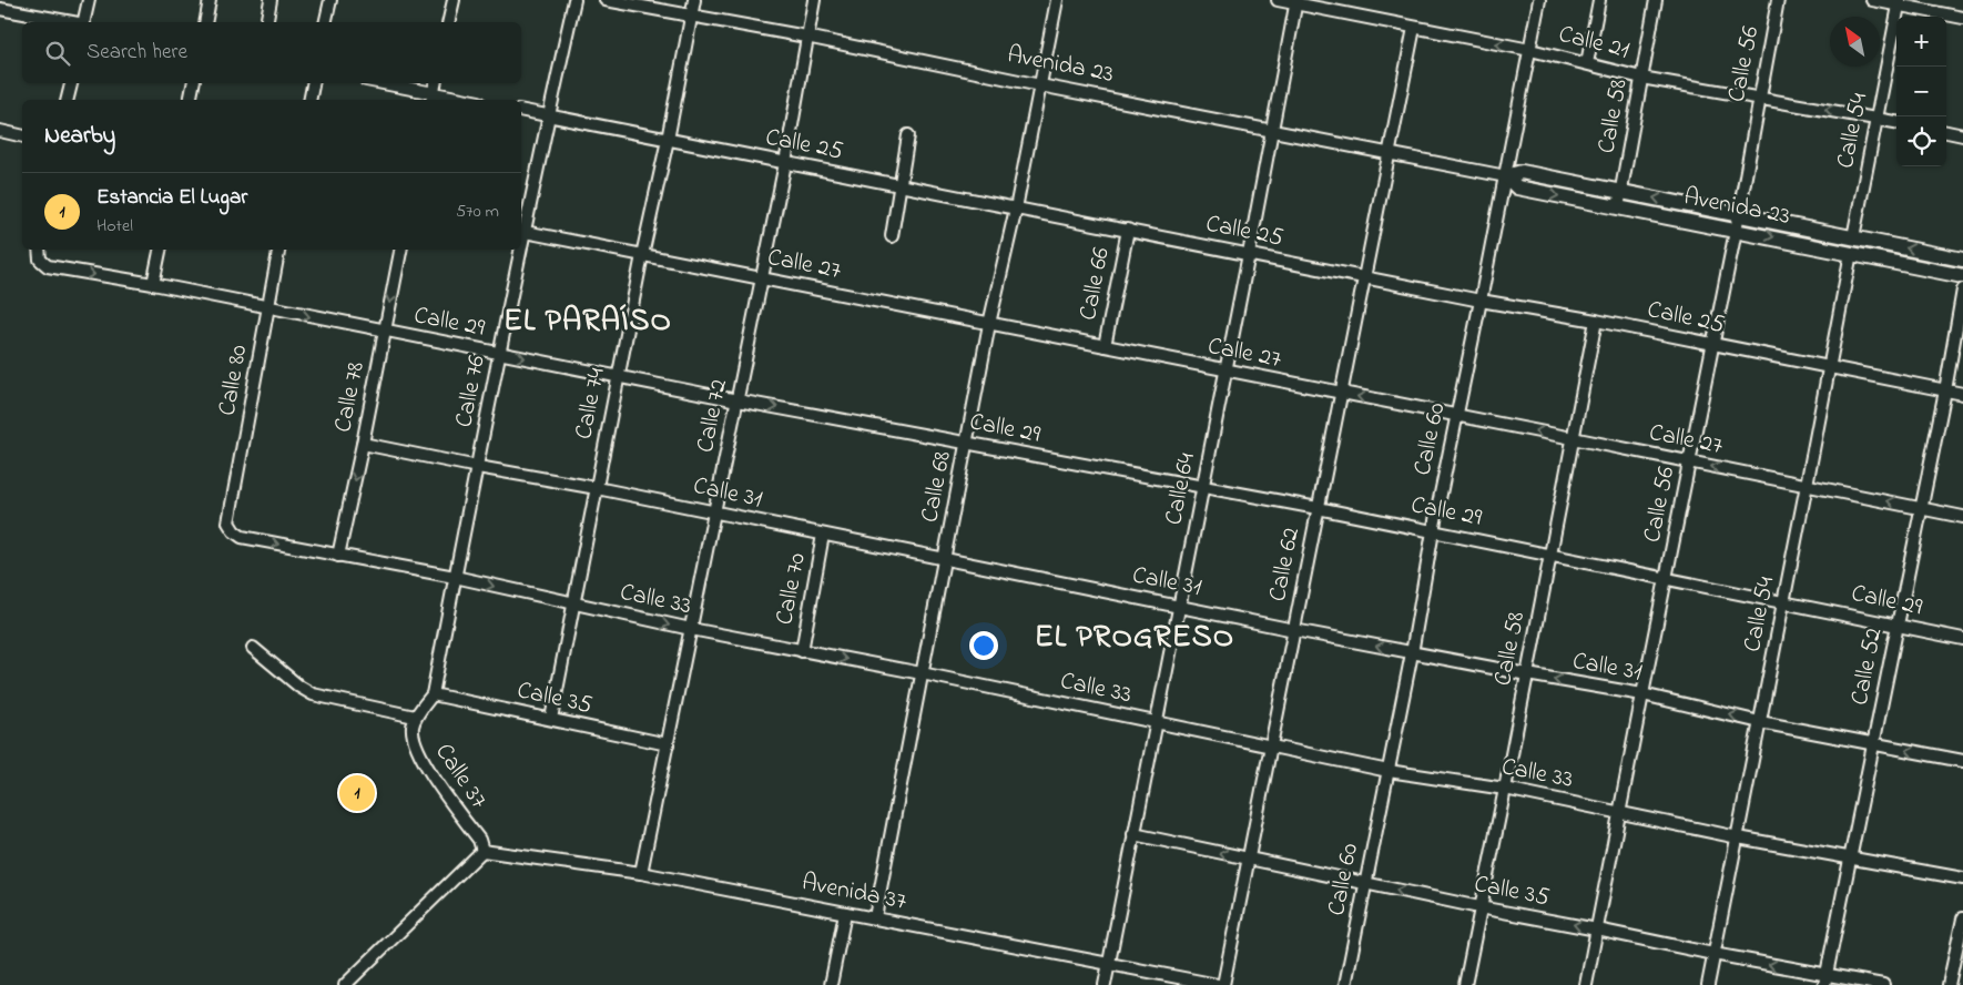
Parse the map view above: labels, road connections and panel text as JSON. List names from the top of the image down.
{
  "streets": {
    "main road": ["Avenida 23"],
    "street": [
      "Calle 21",
      "Calle 56",
      "Calle 58",
      "Calle 54",
      "Calle 25",
      "Calle 27",
      "Calle 66",
      "Calle 29",
      "Calle 80",
      "Calle 76",
      "Calle 78",
      "Calle 74",
      "Calle 72",
      "Calle 60",
      "Calle 68",
      "Calle 64",
      "Calle 31",
      "Calle 62",
      "Calle 70",
      "Calle 33",
      "Calle 52",
      "Calle 35",
      "Calle 37",
      "Avenida 37"
    ]
  },
  "crossings": [
    ["Calle 21", "Calle 56"],
    ["Calle 21", "Calle 58"],
    ["Calle 21", "Calle 54"],
    ["Calle 21", "Calle 60"],
    ["Calle 21", "Calle 64"],
    ["Calle 21", "Calle 62"],
    ["Calle 56", "Avenida 23"],
    ["Calle 56", "Calle 25"],
    ["Calle 56", "Calle 27"],
    ["Calle 56", "Calle 29"],
    ["Calle 56", "Calle 31"],
    ["Calle 56", "Calle 33"],
    ["Calle 56", "Calle 35"],
    ["Avenida 23", "Calle 58"],
    ["Avenida 23", "Calle 54"],
    ["Avenida 23", "Calle 74"],
    ["Avenida 23", "Calle 72"],
    ["Avenida 23", "Calle 60"],
    ["Avenida 23", "Calle 68"],
    ["Avenida 23", "Calle 64"],
    ["Avenida 23", "Calle 62"],
    ["Calle 58", "Calle 25"],
    ["Calle 58", "Calle 27"],
    ["Calle 58", "Calle 29"],
    ["Calle 58", "Calle 31"],
    ["Calle 58", "Calle 33"],
    ["Calle 58", "Calle 35"],
    ["Calle 54", "Calle 25"],
    ["Calle 54", "Calle 27"],
    ["Calle 54", "Calle 29"],
    ["Calle 54", "Calle 31"],
    ["Calle 54", "Calle 33"],
    ["Calle 54", "Calle 35"],
    ["Calle 25", "Calle 66"],
    ["Calle 25", "Calle 76"],
    ["Calle 25", "Calle 74"],
    ["Calle 25", "Calle 72"],
    ["Calle 25", "Calle 60"],
    ["Calle 25", "Calle 68"],
    ["Calle 25", "Calle 64"],
    ["Calle 25", "Calle 62"],
    ["Calle 25", "Calle 52"],
    ["Calle 27", "Calle 66"],
    ["Calle 27", "Calle 76"],
    ["Calle 27", "Calle 74"],
    ["Calle 27", "Calle 72"],
    ["Calle 27", "Calle 60"],
    ["Calle 27", "Calle 68"],
    ["Calle 27", "Calle 64"],
    ["Calle 27", "Calle 62"],
    ["Calle 27", "Calle 52"],
    ["Calle 29", "Calle 80"],
    ["Calle 29", "Calle 76"],
    ["Calle 29", "Calle 78"],
    ["Calle 29", "Calle 74"],
    ["Calle 29", "Calle 72"],
    ["Calle 29", "Calle 60"],
    ["Calle 29", "Calle 68"],
    ["Calle 29", "Calle 64"],
    ["Calle 29", "Calle 62"],
    ["Calle 29", "Calle 52"],
    ["Calle 80", "Calle 33"],
    ["Calle 76", "Calle 31"],
    ["Calle 76", "Calle 33"],
    ["Calle 76", "Calle 35"],
    ["Calle 78", "Calle 31"],
    ["Calle 78", "Calle 33"],
    ["Calle 74", "Calle 31"],
    ["Calle 74", "Calle 33"],
    ["Calle 74", "Calle 35"],
    ["Calle 72", "Calle 31"],
    ["Calle 72", "Calle 33"],
    ["Calle 72", "Calle 35"],
    ["Calle 72", "Avenida 37"],
    ["Calle 60", "Calle 31"],
    ["Calle 60", "Calle 33"],
    ["Calle 60", "Calle 35"],
    ["Calle 68", "Calle 31"],
    ["Calle 68", "Calle 33"],
    ["Calle 68", "Avenida 37"],
    ["Calle 64", "Calle 31"],
    ["Calle 64", "Calle 33"],
    ["Calle 64", "Calle 35"],
    ["Calle 64", "Avenida 37"],
    ["Calle 31", "Calle 62"],
    ["Calle 31", "Calle 70"],
    ["Calle 31", "Calle 52"],
    ["Calle 62", "Calle 33"],
    ["Calle 62", "Calle 35"],
    ["Calle 70", "Calle 33"],
    ["Calle 33", "Calle 52"],
    ["Calle 52", "Calle 35"],
    ["Calle 37", "Avenida 37"]
  ],
  "one_way": ["Calle 21", "Calle 78", "Calle 35"],
  "districts": ["EL PARAÍSO", "EL PROGRESO"],
  "north": "top left",
  "page": {
    "map_buttons": ["+", "−"],
    "search": "Search here",
    "heading": "Nearby",
    "list": [
      {
        "mark": "1",
        "name": "Estancia El Lugar",
        "note": "Hotel",
        "value": "570 m"
      }
    ],
    "pins": "1"
  }
}
